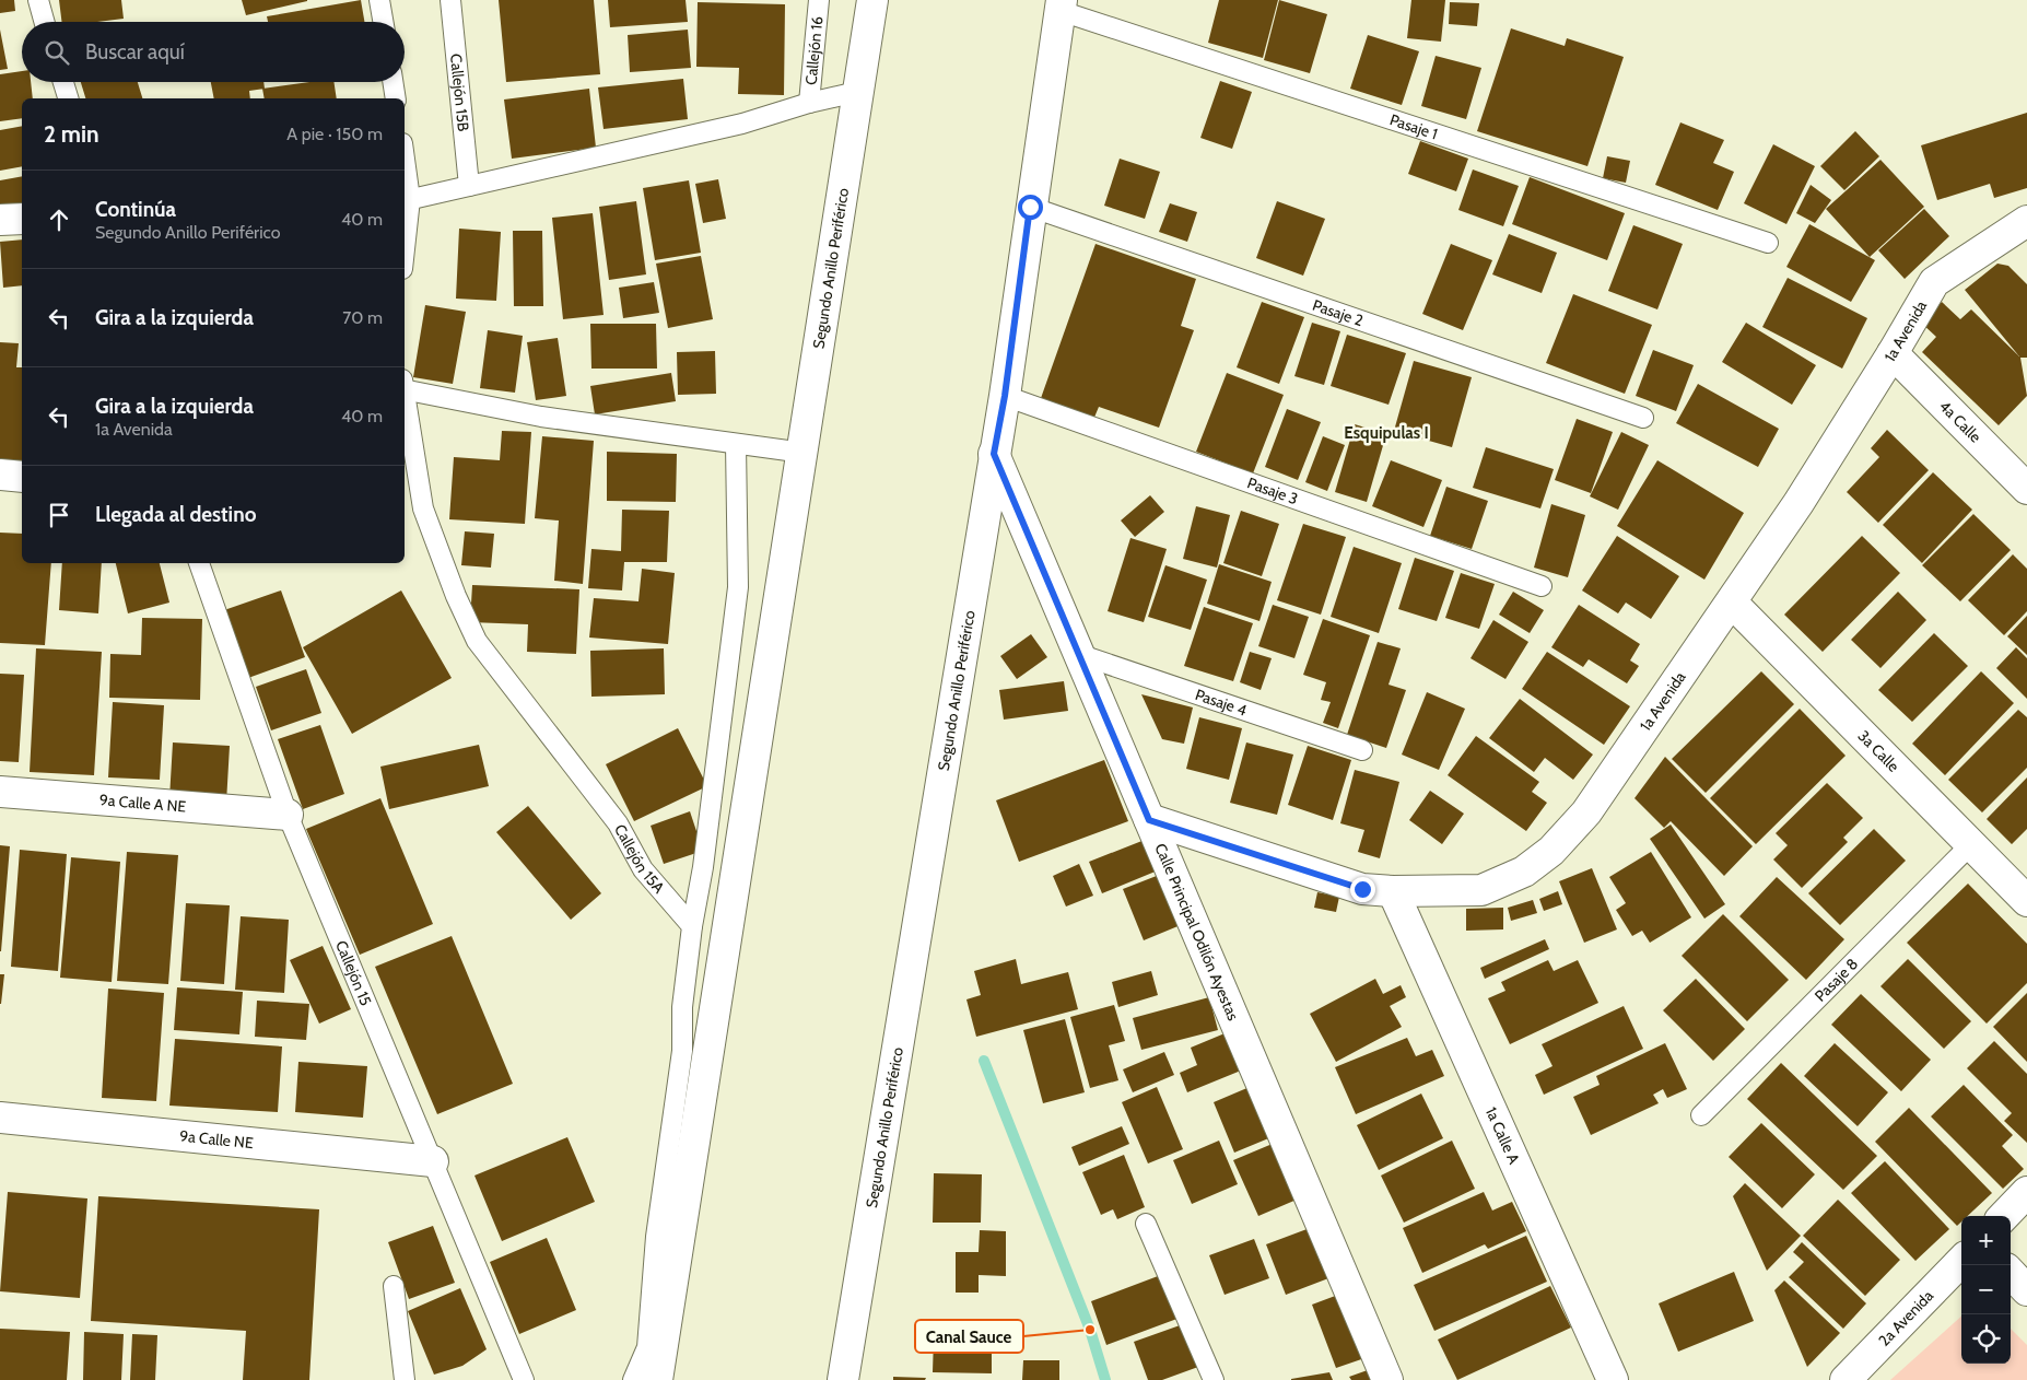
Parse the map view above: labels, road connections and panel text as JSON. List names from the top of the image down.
{
  "streets": {
    "street": [
      "Segundo Anillo Periférico",
      "1a Avenida",
      "4a Calle",
      "3a Calle",
      "9a Calle A NE",
      "Calle Principal Odilón Ayestas",
      "1a Calle A",
      "9a Calle NE",
      "2a Avenida"
    ],
    "lane": [
      "Callejón 16",
      "Callejón 15B",
      "Pasaje 1",
      "Pasaje 2",
      "Pasaje 3",
      "Pasaje 4",
      "Callejón 15A",
      "Callejón 15",
      "Pasaje 8"
    ]
  },
  "crossings": [
    ["Pasaje 1", "Segundo Anillo Periférico"],
    ["Segundo Anillo Periférico", "Pasaje 2"],
    ["Segundo Anillo Periférico", "Pasaje 3"],
    ["Segundo Anillo Periférico", "Calle Principal Odilón Ayestas"],
    ["1a Avenida", "4a Calle"],
    ["1a Avenida", "3a Calle"],
    ["1a Avenida", "Calle Principal Odilón Ayestas"],
    ["1a Avenida", "1a Calle A"],
    ["Pasaje 4", "Calle Principal Odilón Ayestas"],
    ["3a Calle", "Pasaje 8"],
    ["9a Calle A NE", "Callejón 15"],
    ["Callejón 15", "9a Calle NE"]
  ],
  "districts": ["Esquipulas I"],
  "places": ["Canal Sauce"],
  "page": {
    "search": "Buscar aquí",
    "heading": ["2 min", "A pie · 150 m"],
    "list": [
      ["Continúa", "Segundo Anillo Periférico", "40 m"],
      ["Gira a la izquierda", "70 m"],
      ["Gira a la izquierda", "1a Avenida", "40 m"],
      "Llegada al destino"
    ],
    "map_buttons": ["+", "−"]
  }
}
